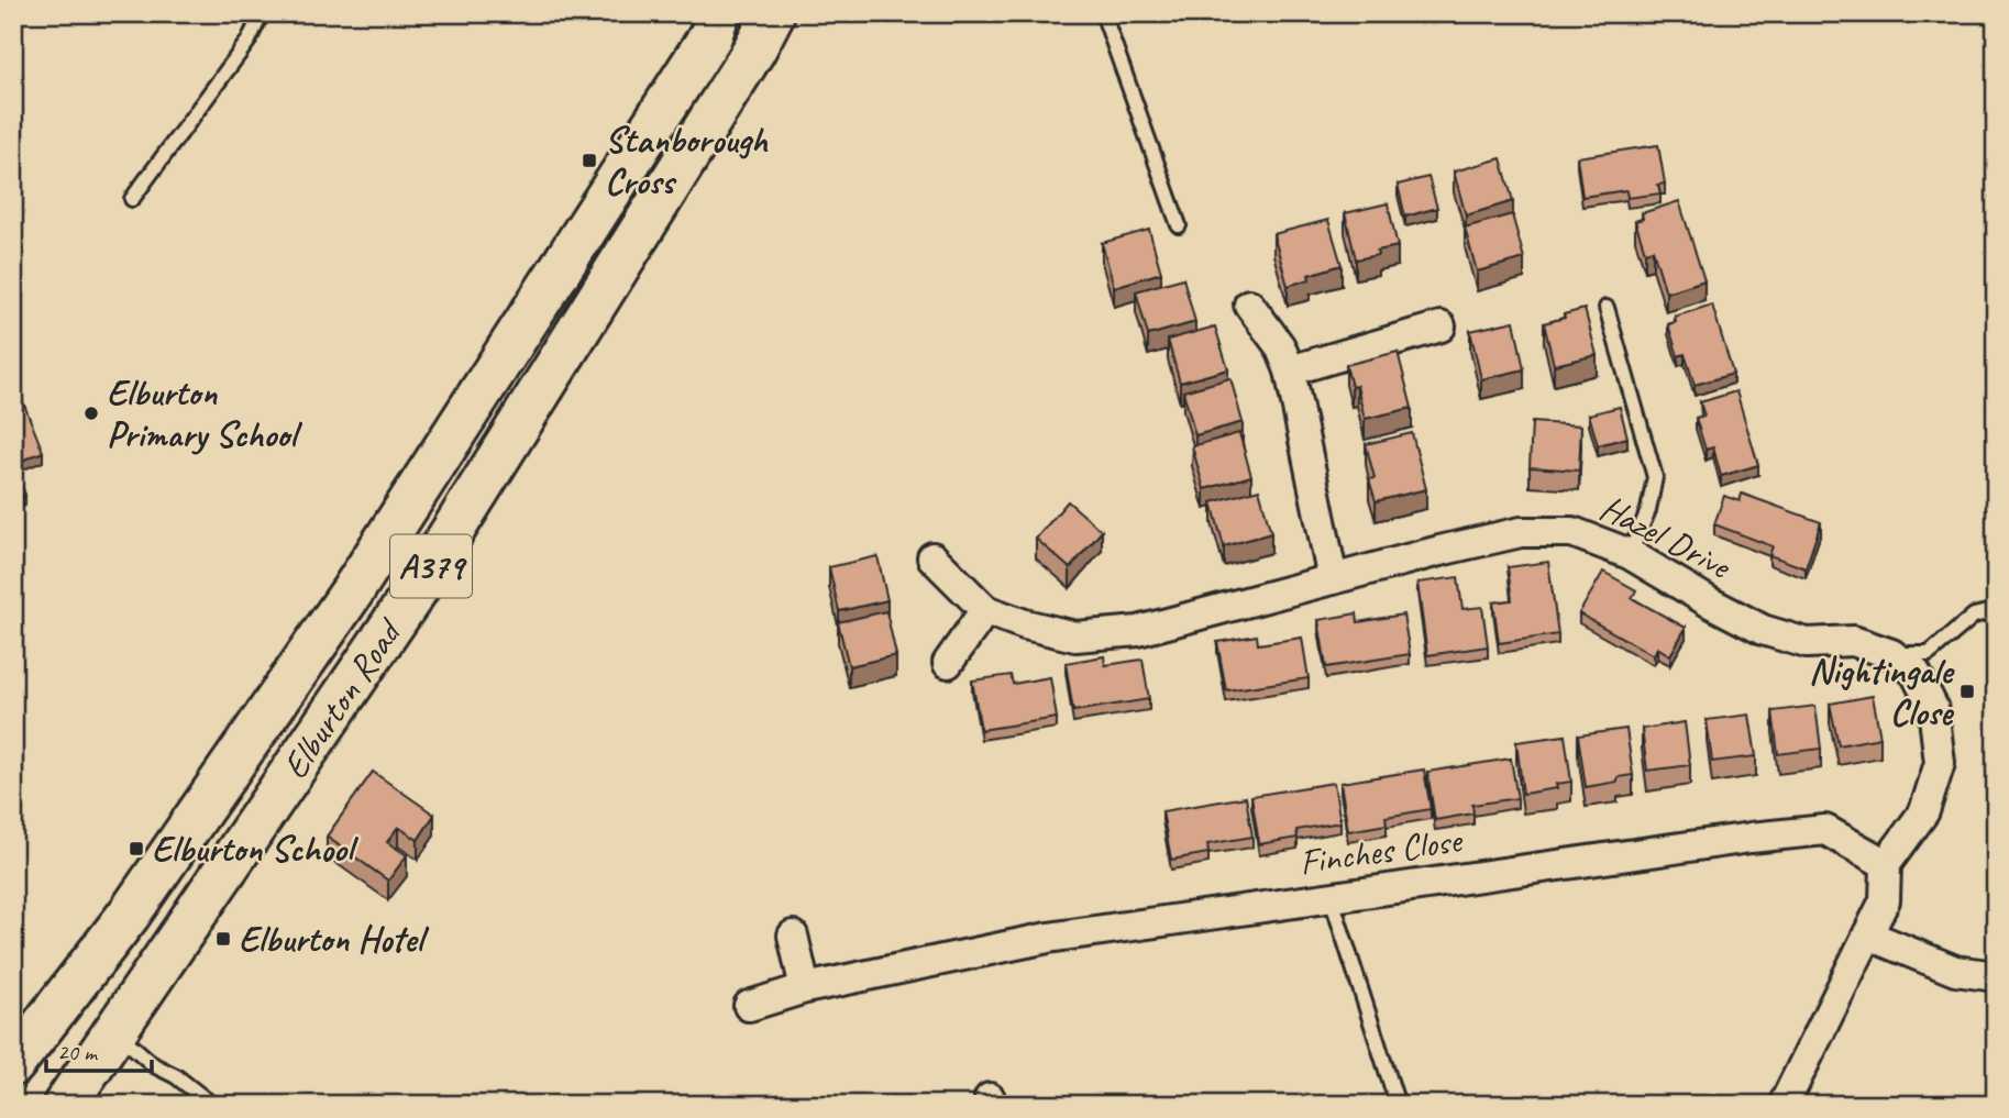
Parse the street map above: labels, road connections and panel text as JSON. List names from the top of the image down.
{
  "streets": {
    "main road": ["A379", "Elburton Road"],
    "street": ["Hazel Drive", "Finches Close"]
  },
  "crossings": [
    ["Hazel Drive", "Finches Close"]
  ],
  "places": {
    "transit": [
      "Stanborough Cross",
      "Nightingale Close",
      "Elburton School",
      "Elburton Hotel"
    ],
    "other": ["Elburton Primary School"]
  },
  "scale_bar": "20 m"
}
